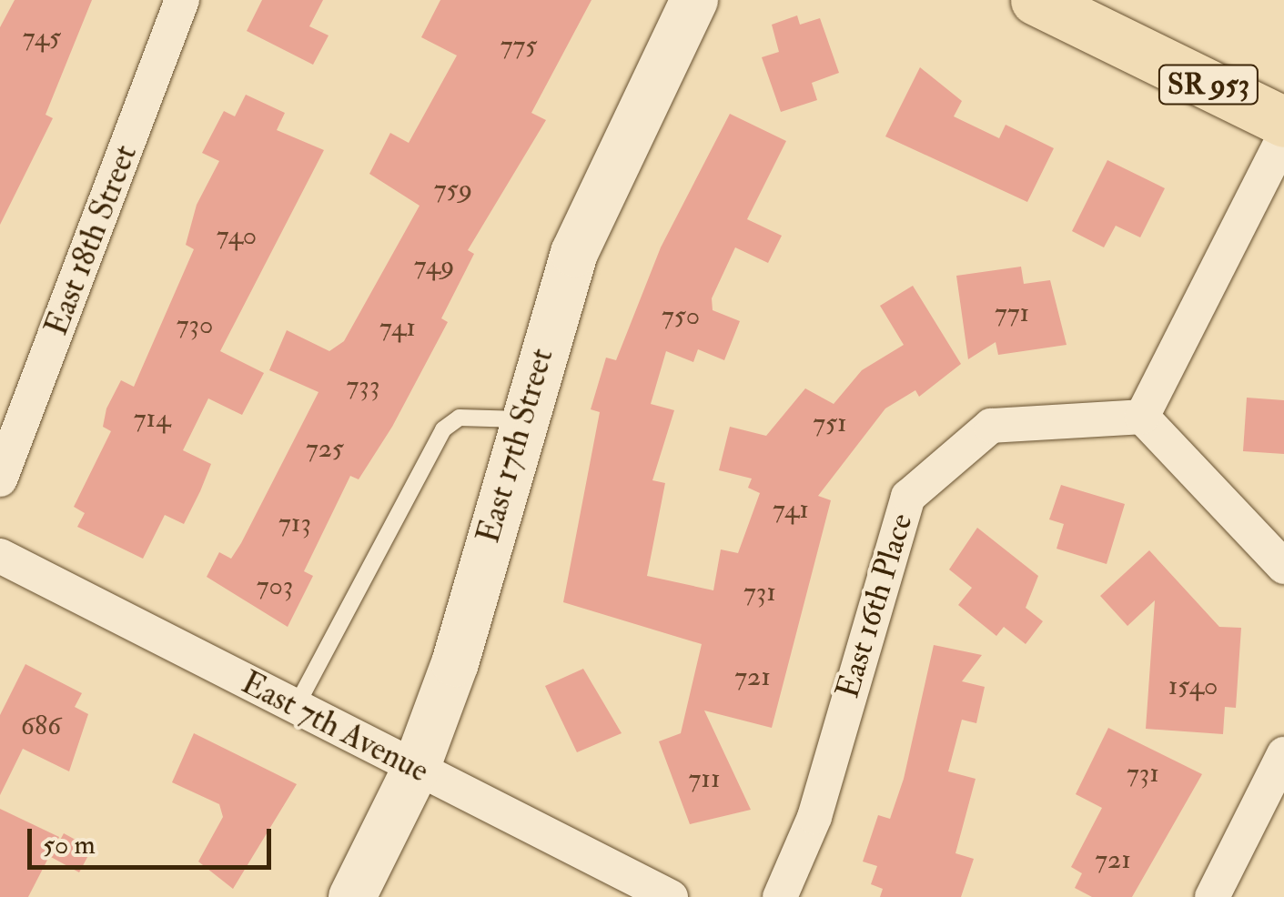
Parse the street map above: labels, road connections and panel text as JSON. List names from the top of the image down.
{
  "streets": {
    "main road": ["SR 953"],
    "street": [
      "East 18th Street",
      "East 17th Street",
      "East 16th Place",
      "East 7th Avenue"
    ]
  },
  "crossings": [
    ["East 17th Street", "East 7th Avenue"]
  ],
  "house_numbers": [
    "745",
    "775",
    "759",
    "740",
    "749",
    "771",
    "750",
    "730",
    "741",
    "733",
    "714",
    "751",
    "725",
    "741",
    "713",
    "703",
    "731",
    "721",
    "1540",
    "686",
    "731",
    "711",
    "721"
  ],
  "scale_bar": "50 m"
}
